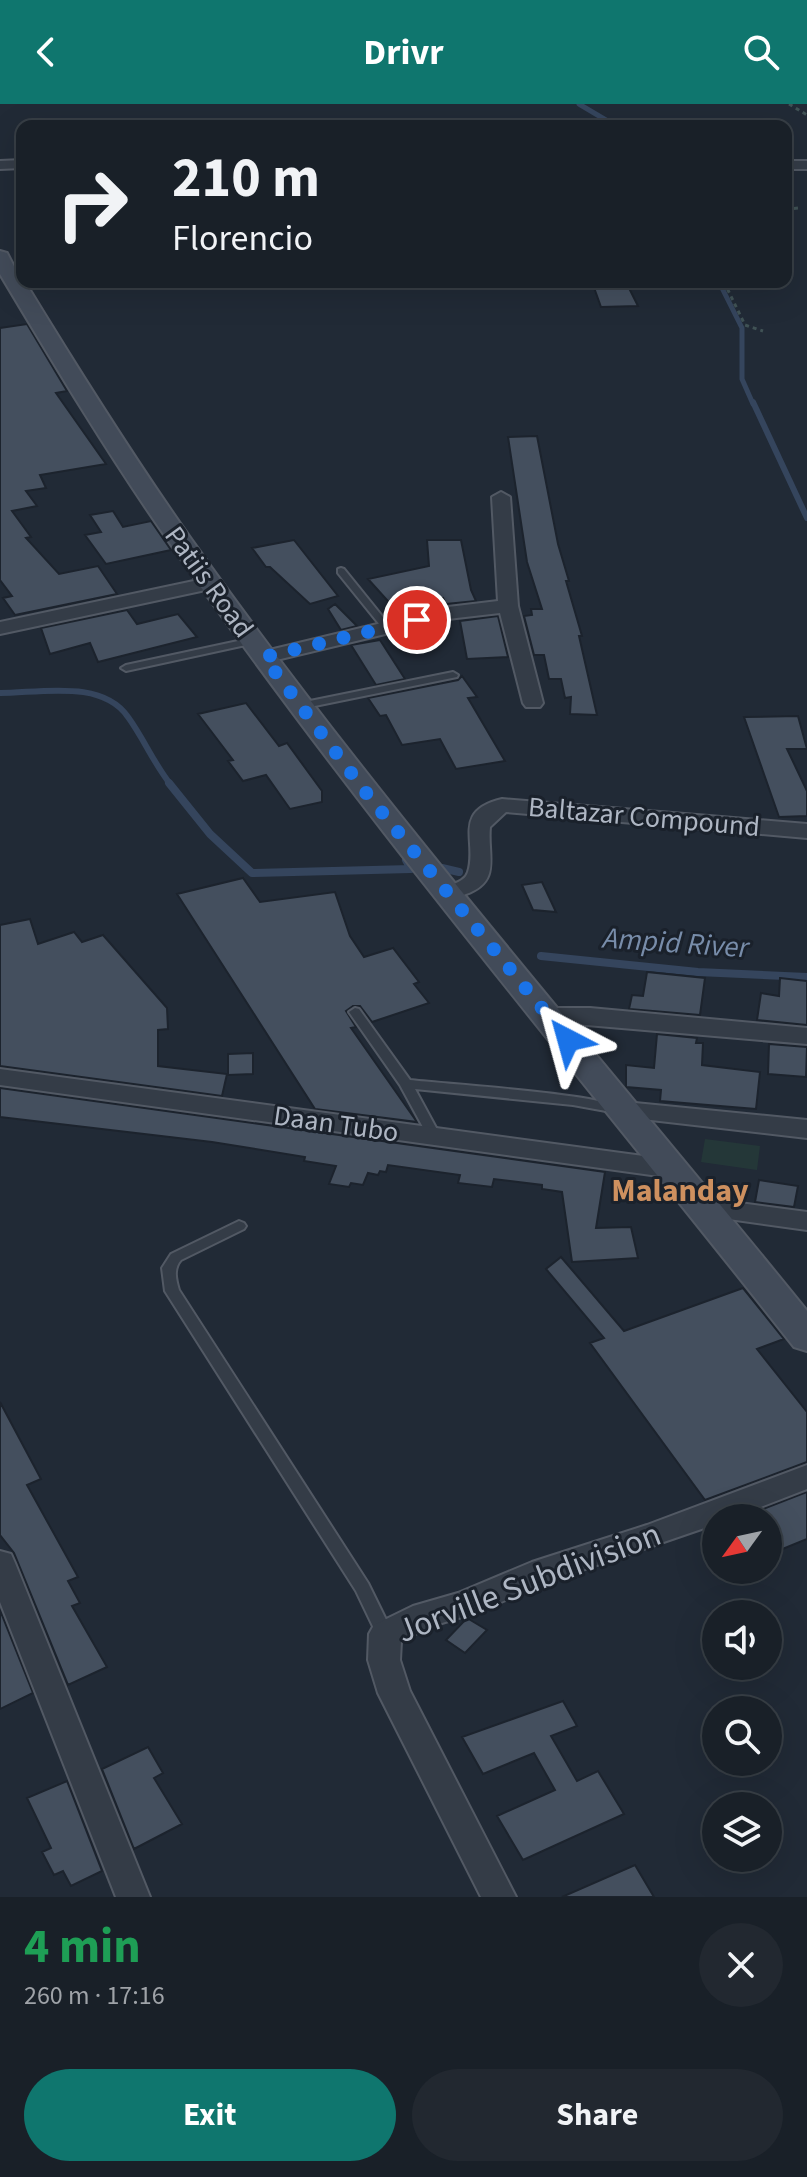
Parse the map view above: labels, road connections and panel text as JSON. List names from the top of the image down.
{
  "streets": {
    "street": [
      "Patiis Road",
      "Baltazar Compound",
      "Daan Tubo",
      "Jorville Subdivision"
    ]
  },
  "crossings": [
    ["Patiis Road", "Baltazar Compound"],
    ["Patiis Road", "Daan Tubo"]
  ],
  "districts": ["Malanday"],
  "water": ["Ampid River"],
  "north": "bottom left",
  "page": {
    "header": "Drivr",
    "turn": ["210 m", "Florencio"],
    "heading": ["4 min", "260 m · 17:16"],
    "buttons": ["Exit", "Share"]
  }
}
